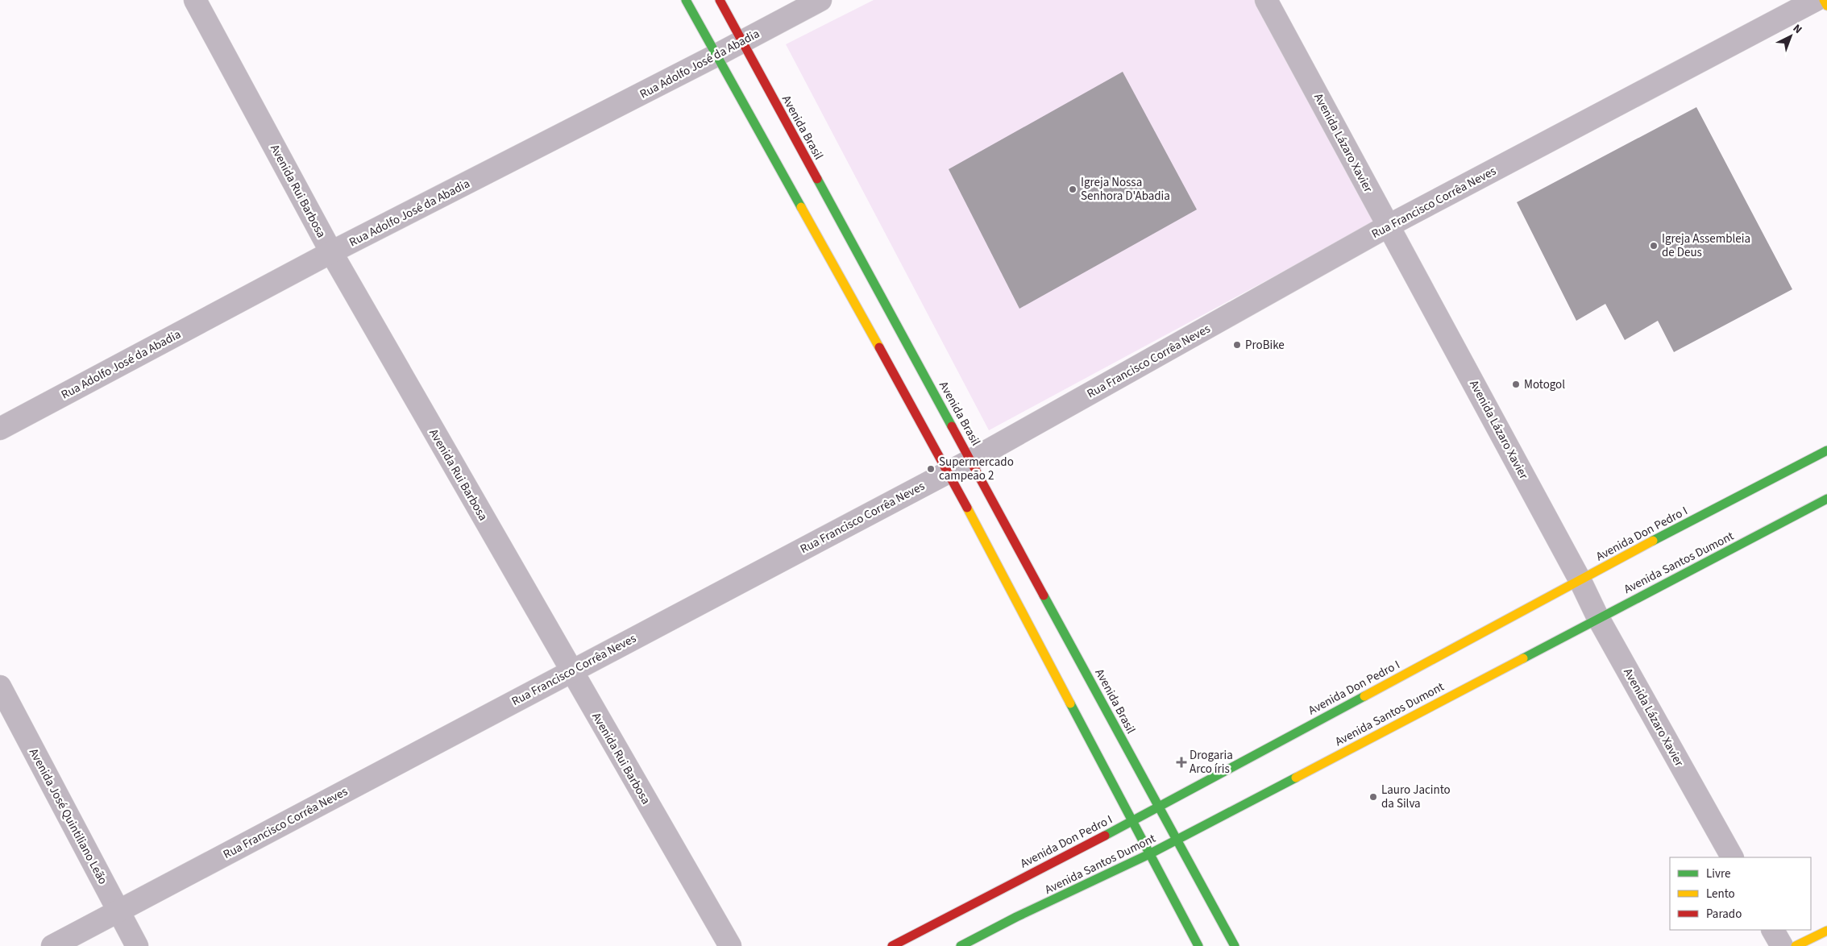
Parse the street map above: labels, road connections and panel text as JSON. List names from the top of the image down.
{
  "streets": {
    "main road": ["Avenida Brasil", "Avenida Don Pedro I", "Avenida Santos Dumont"],
    "street": [
      "Rua Adolfo José da Abadia",
      "Avenida Lázaro Xavier",
      "Avenida Rui Barbosa",
      "Rua Francisco Corrêa Neves",
      "Avenida José Quintiliano Leão"
    ]
  },
  "crossings": [
    ["Rua Adolfo José da Abadia", "Avenida Brasil"],
    ["Rua Adolfo José da Abadia", "Avenida Rui Barbosa"],
    ["Avenida Brasil", "Rua Francisco Corrêa Neves"],
    ["Avenida Brasil", "Avenida Don Pedro I"],
    ["Avenida Brasil", "Avenida Santos Dumont"],
    ["Avenida Lázaro Xavier", "Rua Francisco Corrêa Neves"],
    ["Avenida Lázaro Xavier", "Avenida Don Pedro I"],
    ["Avenida Lázaro Xavier", "Avenida Santos Dumont"],
    ["Avenida Rui Barbosa", "Rua Francisco Corrêa Neves"],
    ["Rua Francisco Corrêa Neves", "Avenida José Quintiliano Leão"]
  ],
  "places": {
    "other": [
      "Igreja Nossa Senhora D'Abadia",
      "Igreja Assembleia de Deus",
      "ProBike",
      "Motogol",
      "Supermercado campeão 2",
      "Lauro Jacinto da Silva"
    ],
    "health": ["Drogaria Arco íris"]
  },
  "legend": ["Livre", "Lento", "Parado"],
  "north": "top right"
}
